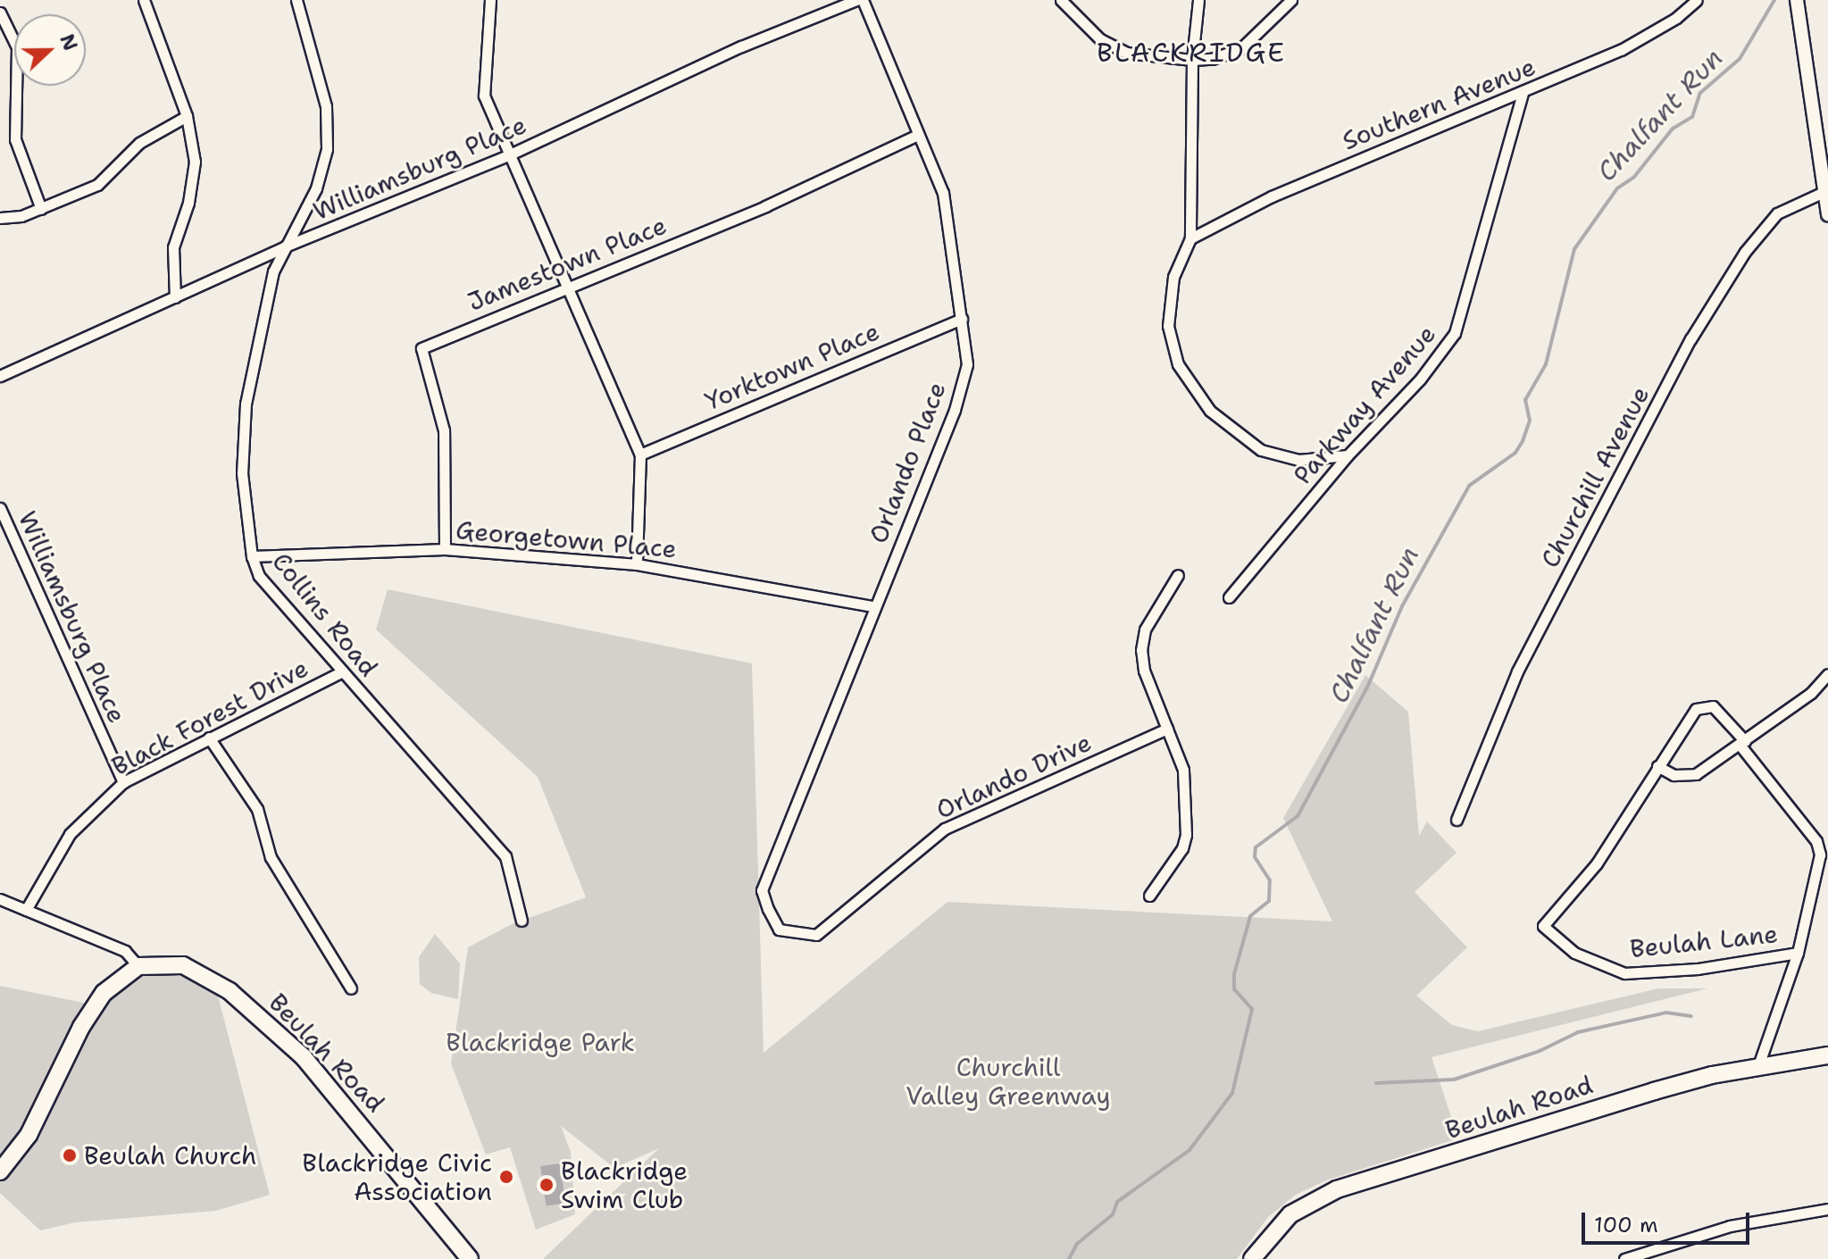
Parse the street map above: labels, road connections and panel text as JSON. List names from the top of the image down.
{
  "streets": {
    "main road": ["Beulah Road"],
    "street": [
      "Southern Avenue",
      "Williamsburg Place",
      "Jamestown Place",
      "Yorktown Place",
      "Parkway Avenue",
      "Orlando Place",
      "Churchill Avenue",
      "Georgetown Place",
      "Collins Road",
      "Black Forest Drive",
      "Orlando Drive",
      "Beulah Lane"
    ]
  },
  "crossings": [
    ["Southern Avenue", "Parkway Avenue"],
    ["Williamsburg Place", "Collins Road"],
    ["Williamsburg Place", "Black Forest Drive"],
    ["Jamestown Place", "Orlando Place"],
    ["Jamestown Place", "Georgetown Place"],
    ["Yorktown Place", "Orlando Place"],
    ["Orlando Place", "Georgetown Place"],
    ["Orlando Place", "Orlando Drive"],
    ["Georgetown Place", "Collins Road"],
    ["Collins Road", "Black Forest Drive"]
  ],
  "districts": ["BLACKRIDGE"],
  "water": ["Chalfant Run"],
  "parks": ["Blackridge Park", "Churchill Valley Greenway"],
  "places": ["Beulah Church", "Blackridge Civic Association", "Blackridge Swim Club"],
  "scale_bar": "100 m",
  "north": "right"
}
